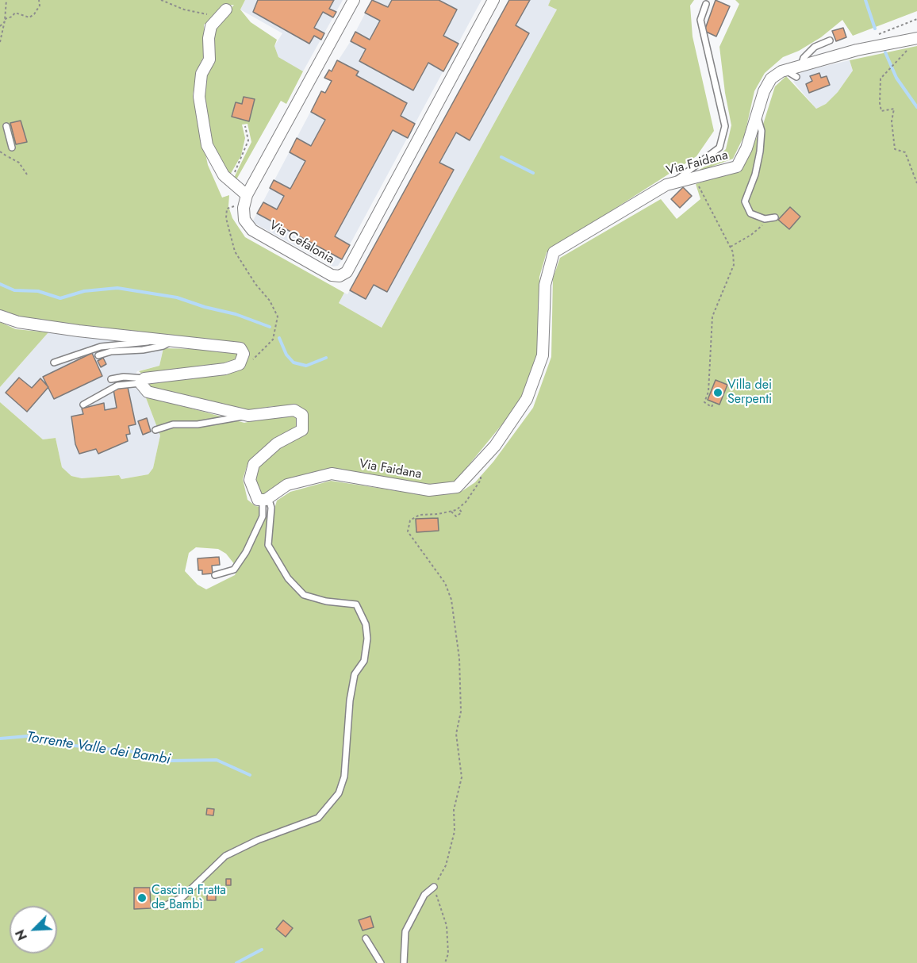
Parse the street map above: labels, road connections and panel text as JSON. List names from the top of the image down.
{
  "streets": {
    "street": ["Via Faidana", "Via Cefalonia"]
  },
  "water": ["Torrente Valle dei Bambi"],
  "places": ["Villa dei Serpenti", "Cascina Fratta de Bambì"],
  "north": "bottom left"
}
